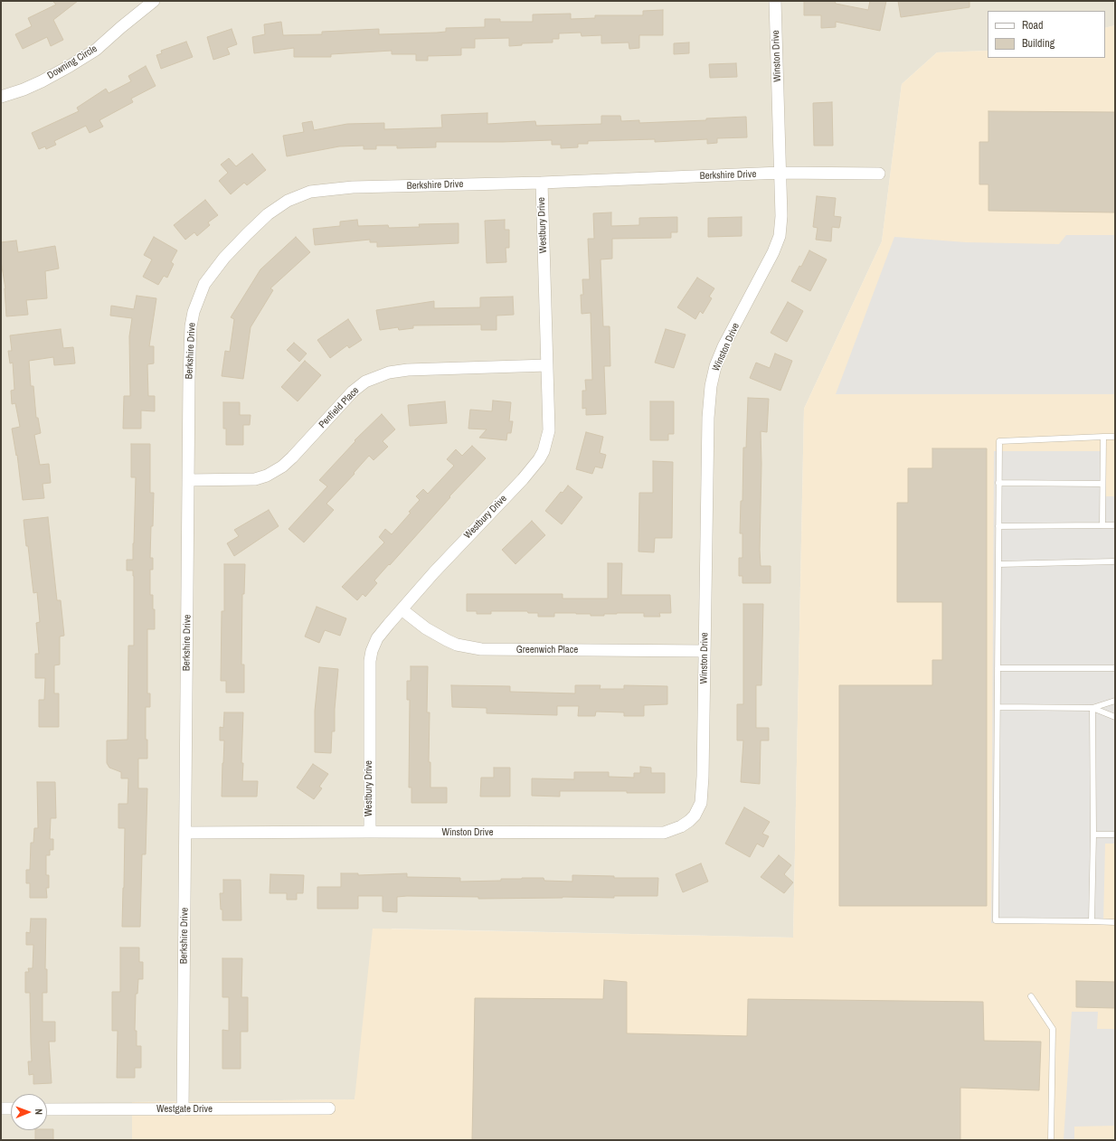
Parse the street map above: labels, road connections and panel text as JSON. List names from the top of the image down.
{
  "streets": {
    "street": [
      "Winston Drive",
      "Downing Circle",
      "Berkshire Drive",
      "Westbury Drive",
      "Penfield Place",
      "Greenwich Place",
      "Westgate Drive"
    ]
  },
  "crossings": [
    ["Winston Drive", "Berkshire Drive"],
    ["Winston Drive", "Westbury Drive"],
    ["Winston Drive", "Greenwich Place"],
    ["Berkshire Drive", "Westbury Drive"],
    ["Berkshire Drive", "Penfield Place"],
    ["Berkshire Drive", "Westgate Drive"],
    ["Westbury Drive", "Penfield Place"],
    ["Westbury Drive", "Greenwich Place"]
  ],
  "legend": ["Road", "Building"],
  "north": "right"
}
